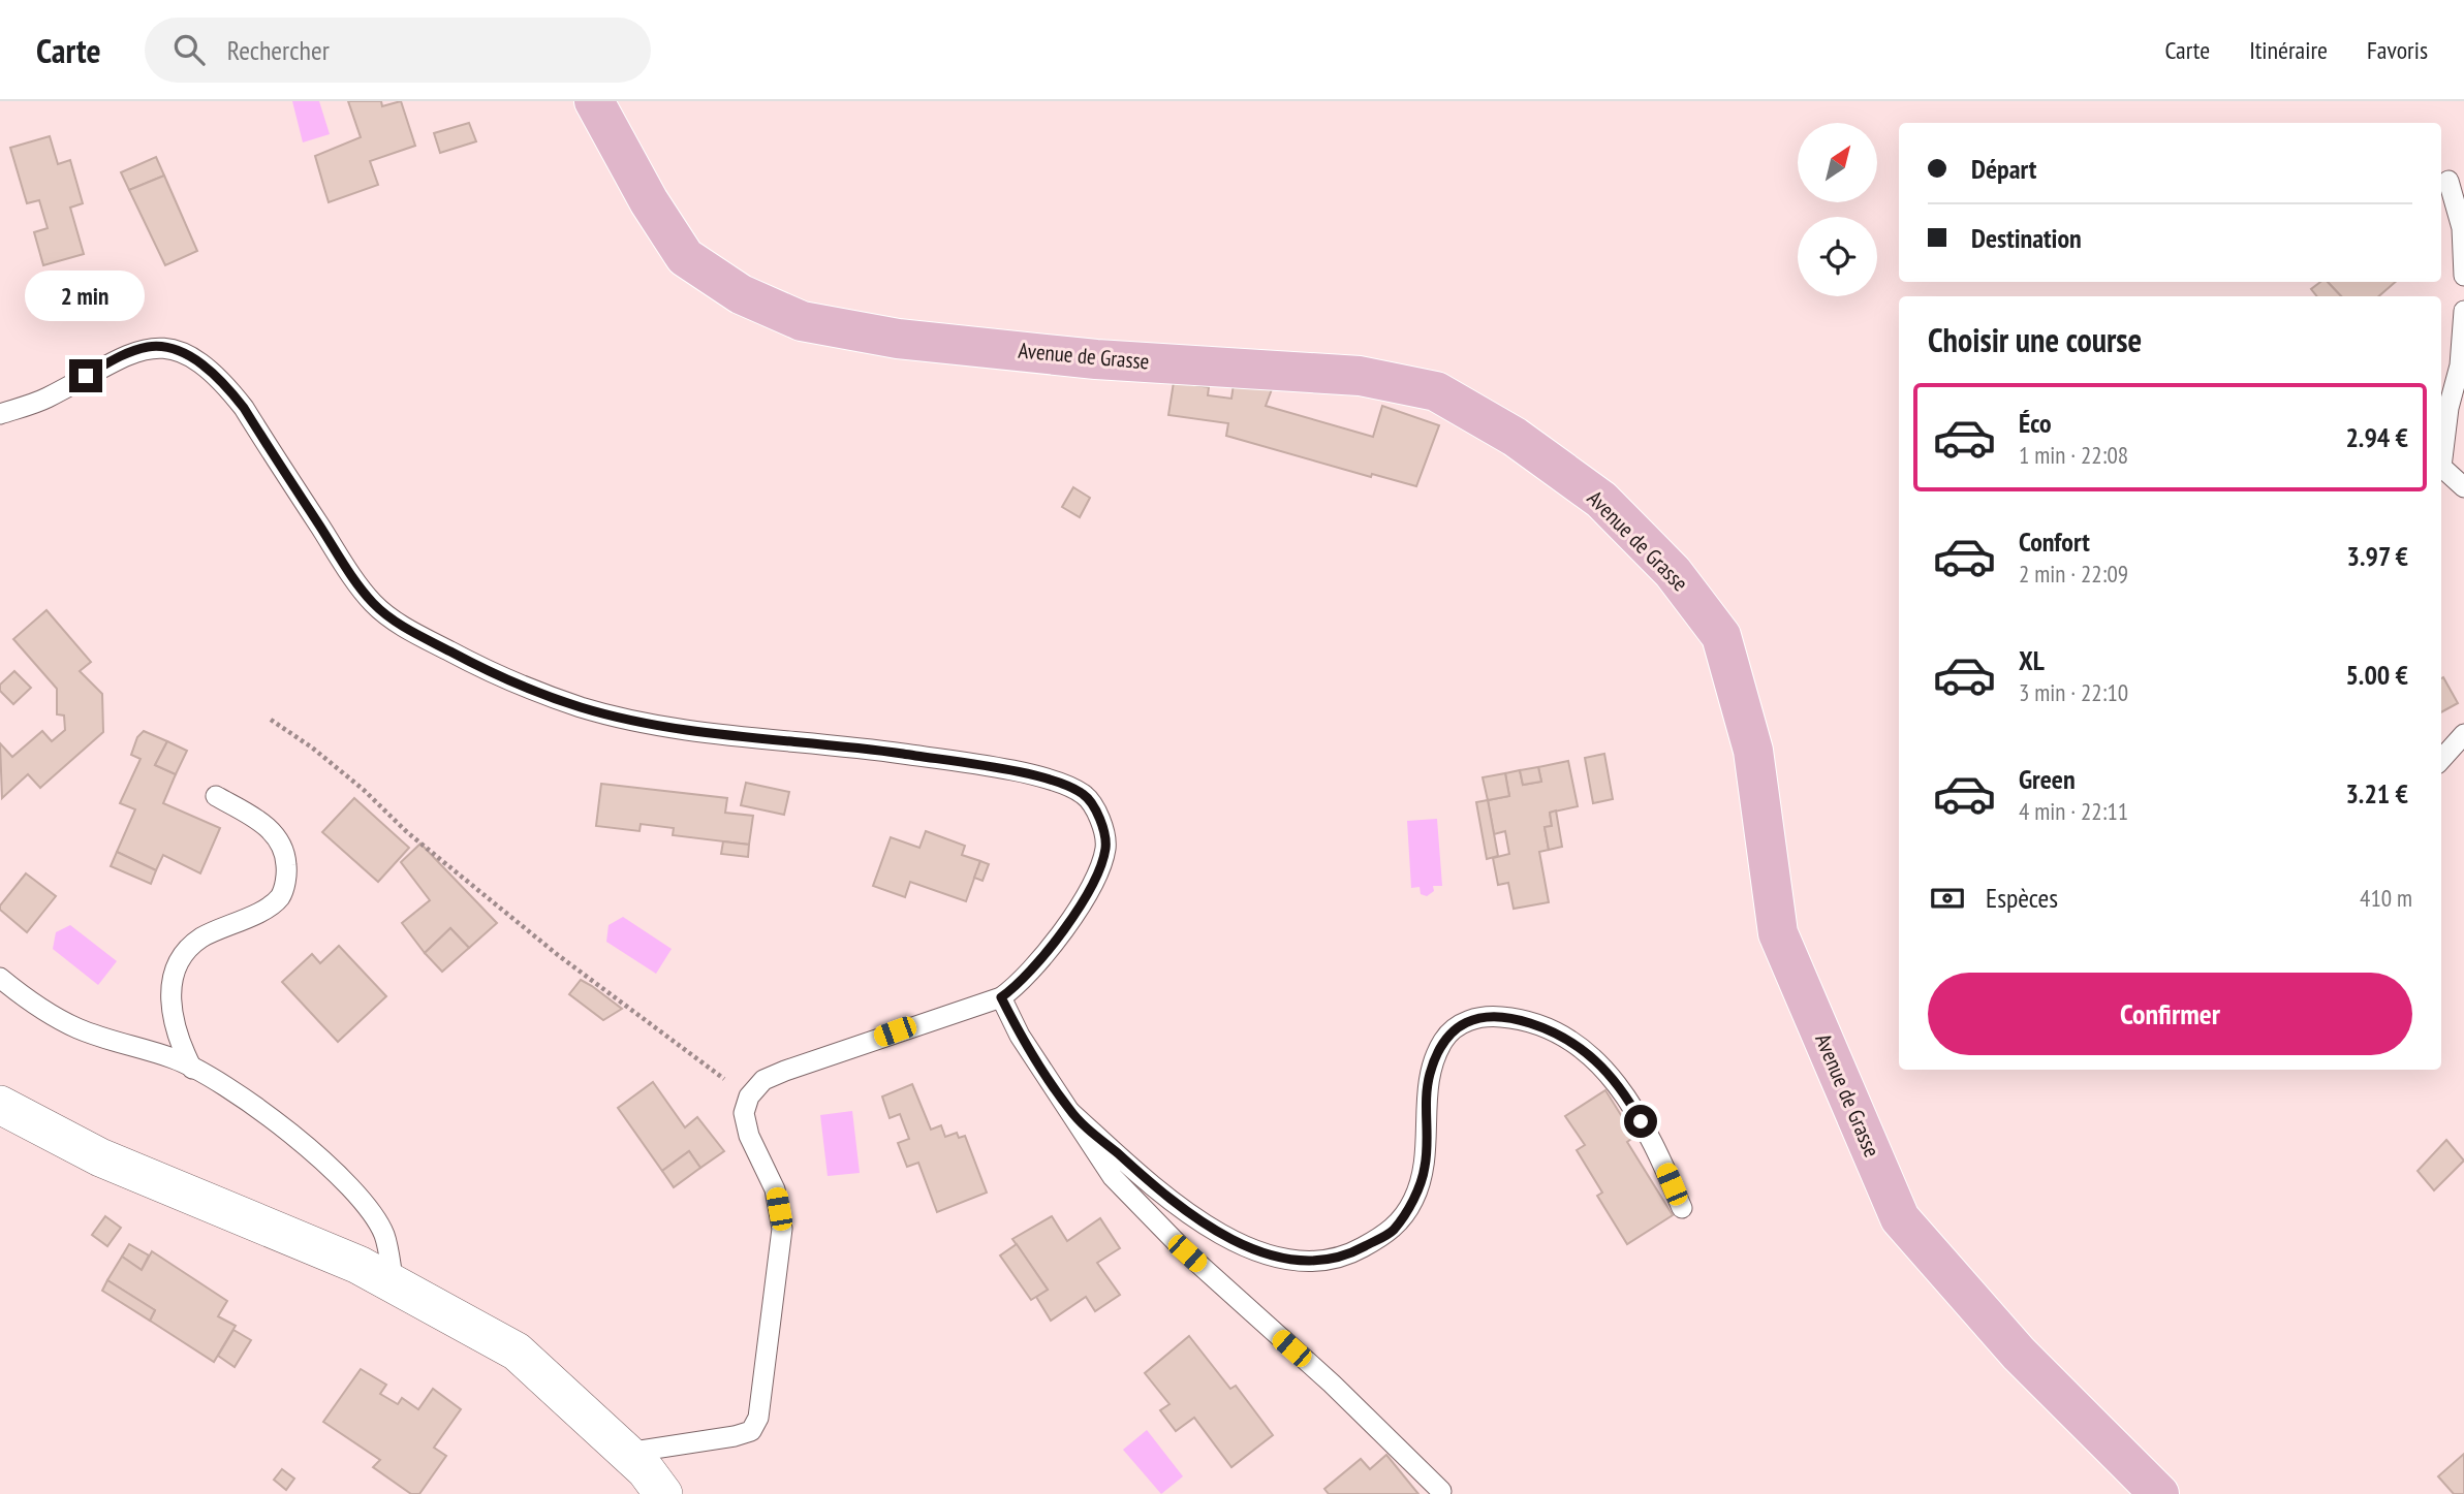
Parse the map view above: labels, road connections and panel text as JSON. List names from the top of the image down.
{
  "streets": {
    "main road": ["Avenue de Grasse"]
  },
  "north": "top right",
  "page": {
    "header": "Carte",
    "search": "Rechercher",
    "nav": ["Carte", "Itinéraire", "Favoris"],
    "banner": ["Départ", "Destination"],
    "bubble": "2 min",
    "heading": "Choisir une course",
    "list": [
      {
        "name": "Éco",
        "note": "1 min · 22:08",
        "value": "2.94 €"
      },
      {
        "name": "Confort",
        "note": "2 min · 22:09",
        "value": "3.97 €"
      },
      {
        "name": "XL",
        "note": "3 min · 22:10",
        "value": "5.00 €"
      },
      {
        "name": "Green",
        "note": "4 min · 22:11",
        "value": "3.21 €"
      }
    ],
    "pay": ["Espèces", "410 m"],
    "buttons": "Confirmer"
  }
}
